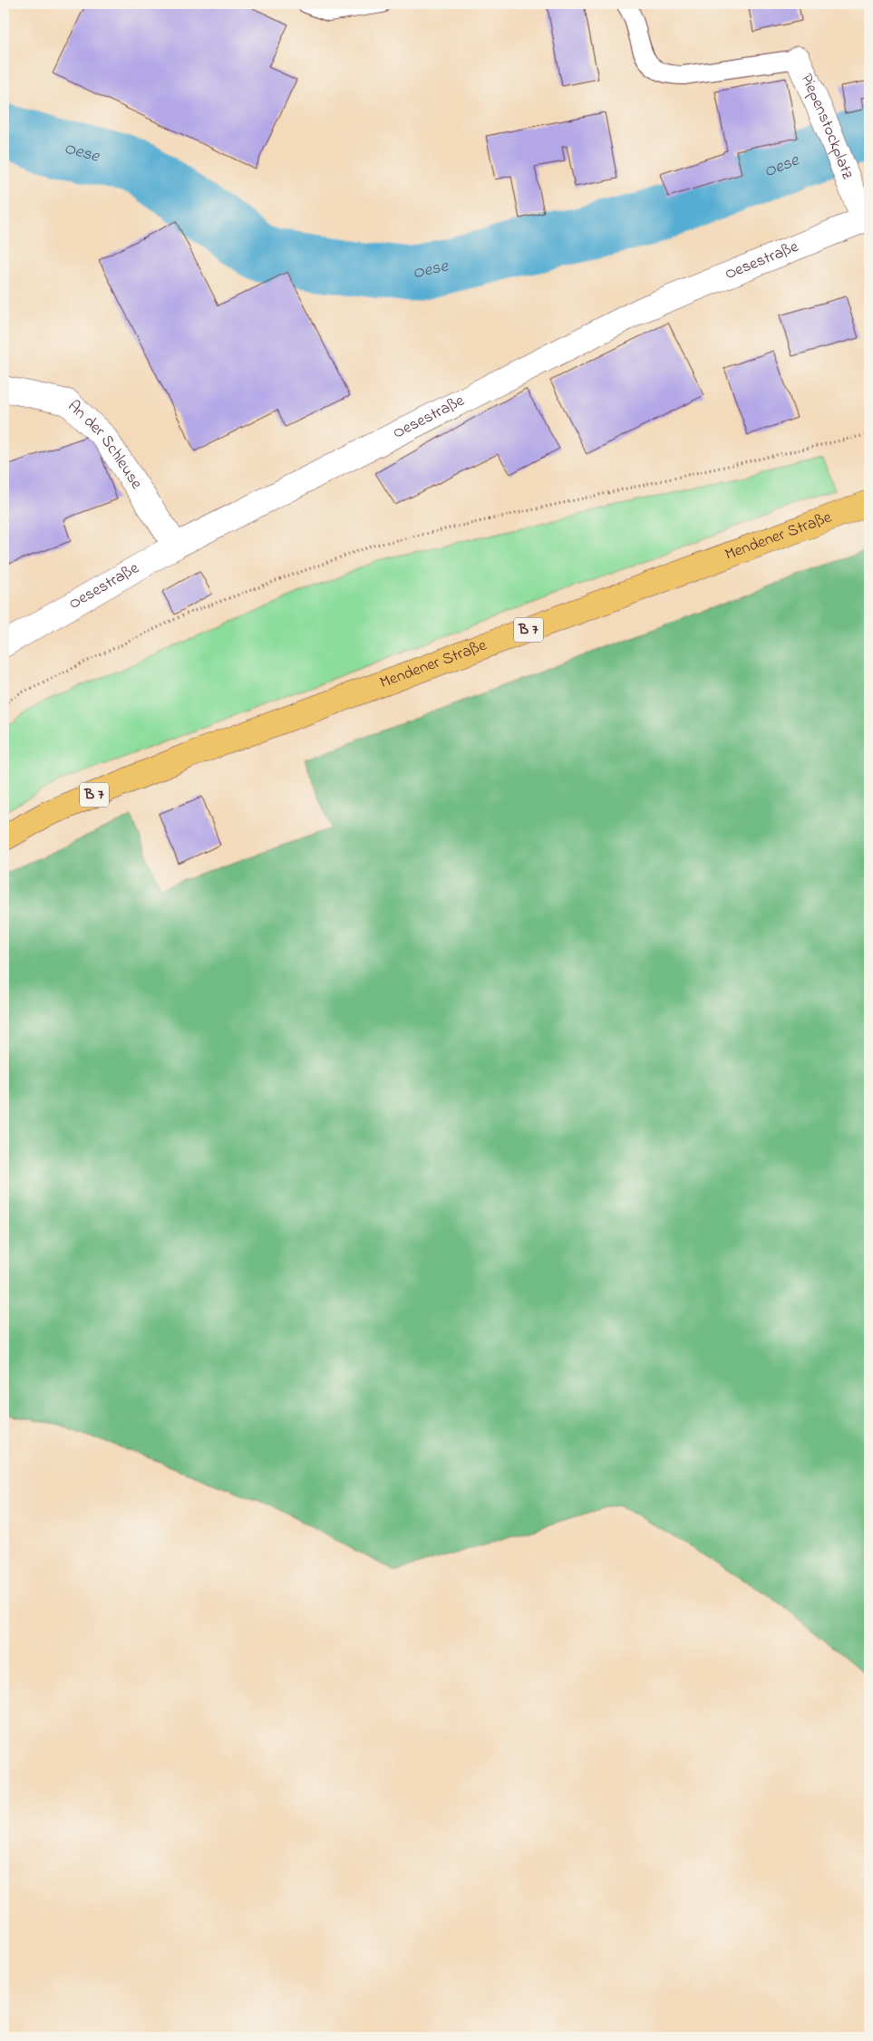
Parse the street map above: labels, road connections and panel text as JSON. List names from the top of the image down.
{
  "streets": {
    "main road": ["Mendener Straße", "B 7"],
    "street": ["Piepenstockplatz", "Oesestraße", "An der Schleuse"]
  },
  "crossings": [
    ["Piepenstockplatz", "Oesestraße"],
    ["Oesestraße", "An der Schleuse"]
  ],
  "water": ["Oese"]
}
